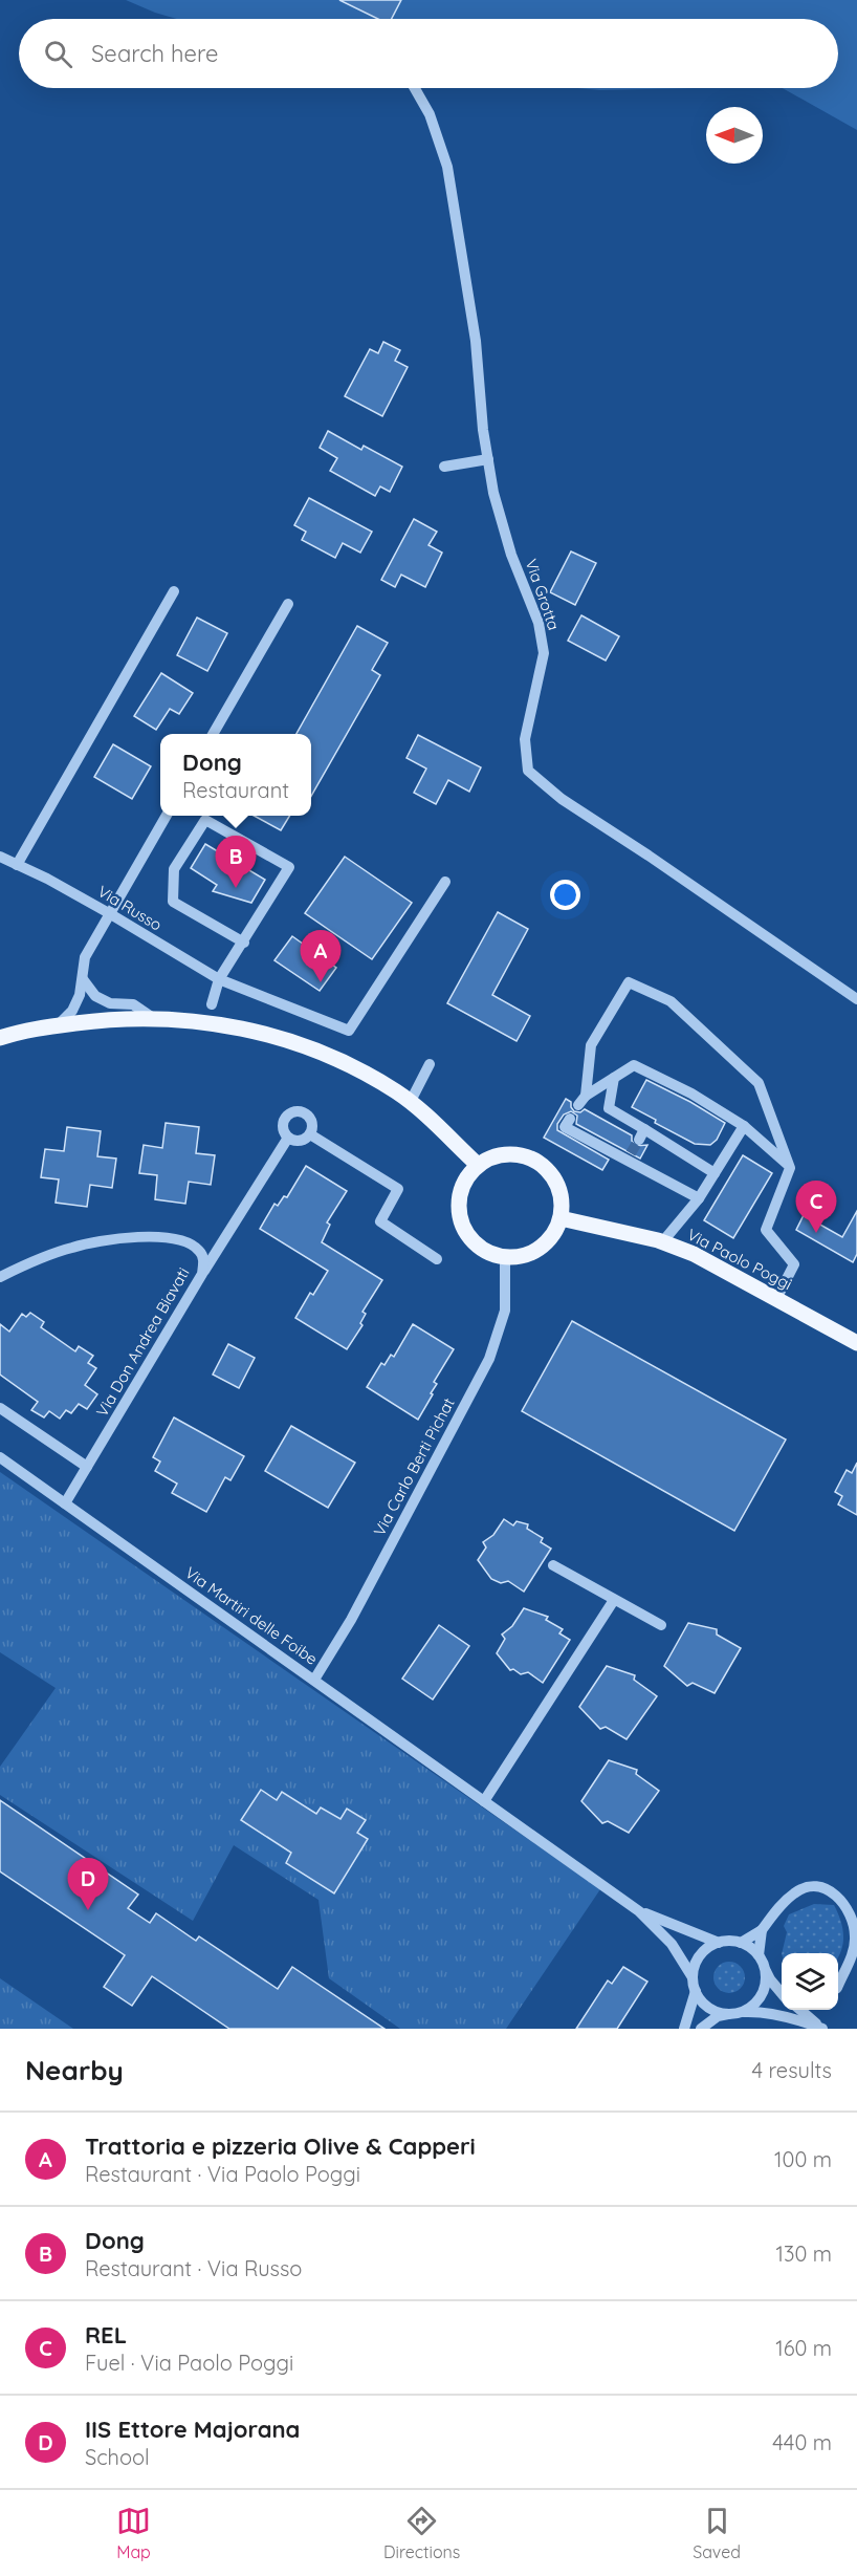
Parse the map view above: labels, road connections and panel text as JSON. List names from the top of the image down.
{
  "streets": {
    "main road": ["Via Paolo Poggi"],
    "street": [
      "Via Grotta",
      "Via Russo",
      "Via Don Andrea Biavati",
      "Via Carlo Berti Pichat",
      "Via Martiri delle Foibe"
    ]
  },
  "crossings": [
    ["Via Paolo Poggi", "Via Carlo Berti Pichat"],
    ["Via Don Andrea Biavati", "Via Martiri delle Foibe"],
    ["Via Carlo Berti Pichat", "Via Martiri delle Foibe"]
  ],
  "north": "left",
  "page": {
    "search": "Search here",
    "popup": ["Dong", "Restaurant"],
    "pins": [
      "B",
      "A",
      "C",
      "D"
    ],
    "heading": ["Nearby", "4 results"],
    "list": [
      {
        "mark": "A",
        "name": "Trattoria e pizzeria Olive & Capperi",
        "note": "Restaurant · Via Paolo Poggi",
        "value": "100 m"
      },
      {
        "mark": "B",
        "name": "Dong",
        "note": "Restaurant · Via Russo",
        "value": "130 m"
      },
      {
        "mark": "C",
        "name": "REL",
        "note": "Fuel · Via Paolo Poggi",
        "value": "160 m"
      },
      {
        "mark": "D",
        "name": "IIS Ettore Majorana",
        "note": "School",
        "value": "440 m"
      }
    ],
    "nav": ["Map", "Directions", "Saved"]
  }
}
